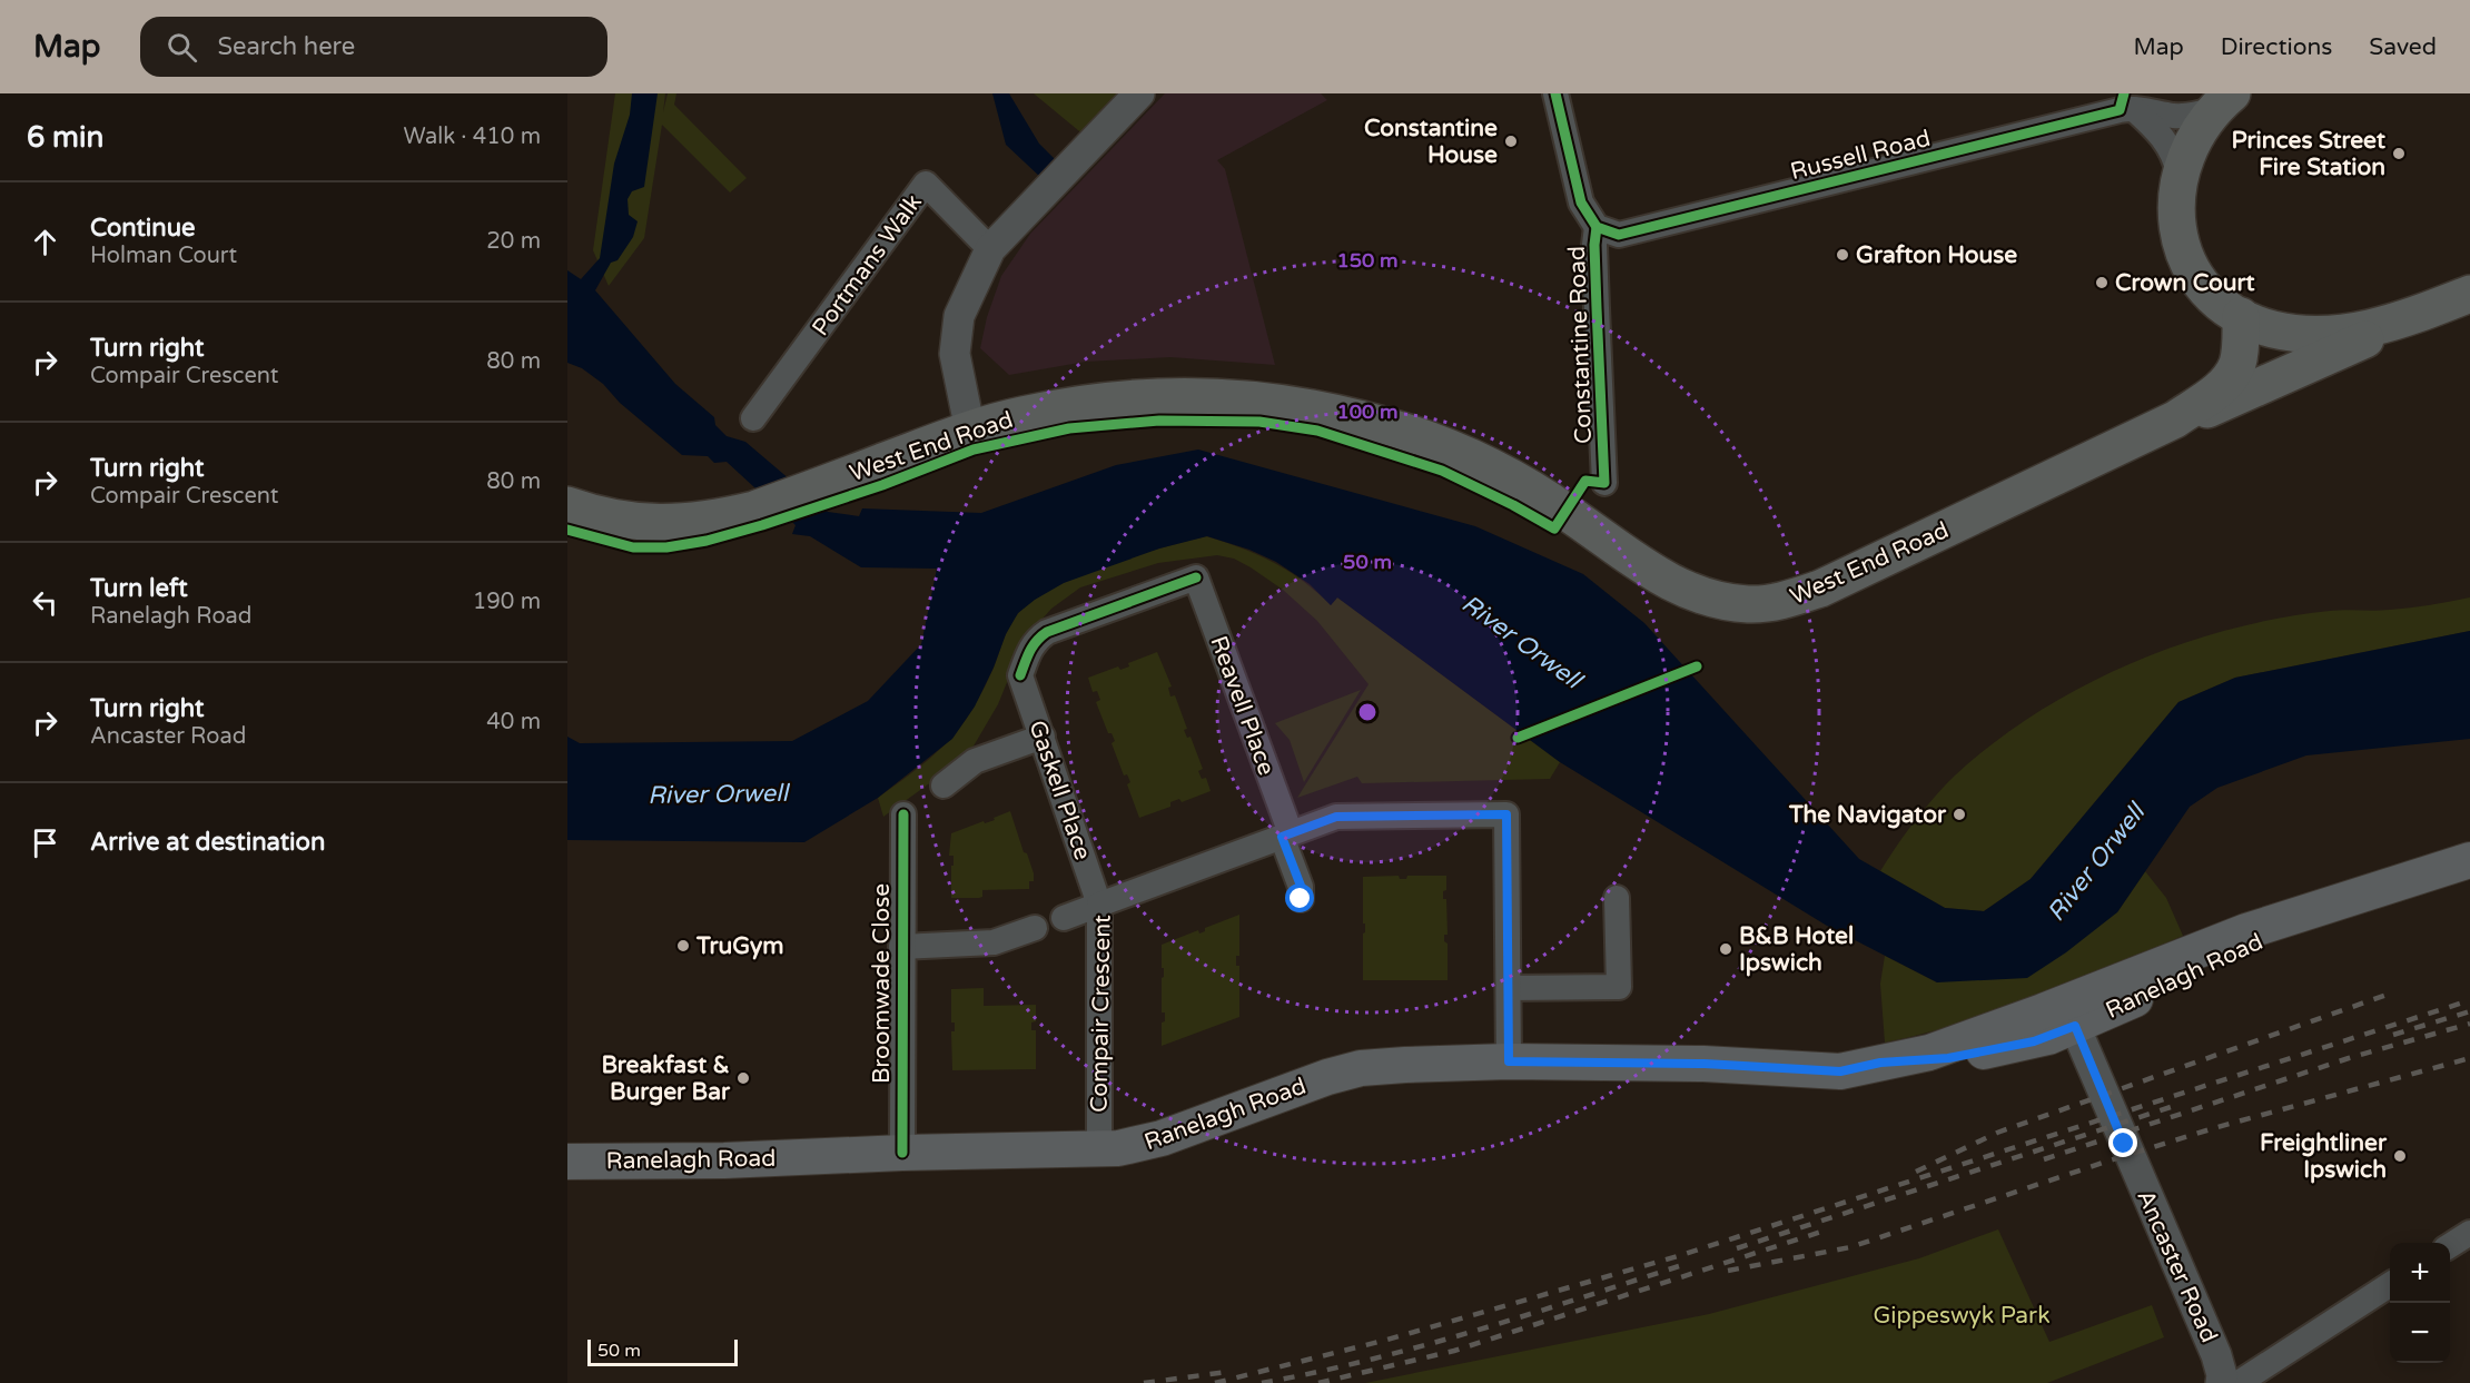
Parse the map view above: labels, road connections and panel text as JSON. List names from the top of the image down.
{
  "streets": {
    "main road": ["West End Road", "Ranelagh Road"],
    "street": [
      "Russell Road",
      "Portmans Walk",
      "Constantine Road",
      "Reavell Place",
      "Gaskell Place",
      "Broomwade Close",
      "Compair Crescent",
      "Ancaster Road"
    ]
  },
  "crossings": [
    ["Russell Road", "Constantine Road"],
    ["Reavell Place", "Gaskell Place"],
    ["Reavell Place", "Compair Crescent"],
    ["Gaskell Place", "Compair Crescent"],
    ["Ranelagh Road", "Broomwade Close"],
    ["Ranelagh Road", "Compair Crescent"],
    ["Ranelagh Road", "Ancaster Road"]
  ],
  "water": ["River Orwell"],
  "parks": ["Gippeswyk Park"],
  "places": [
    "Constantine House",
    "Princes Street Fire Station",
    "Grafton House",
    "Crown Court",
    "The Navigator",
    "TruGym",
    "B&B Hotel Ipswich",
    "Breakfast & Burger Bar",
    "Freightliner Ipswich"
  ],
  "scale_bar": "50 m",
  "page": {
    "header": "Map",
    "search": "Search here",
    "nav": ["Map", "Directions", "Saved"],
    "heading": ["6 min", "Walk · 410 m"],
    "list": [
      ["Continue", "Holman Court", "20 m"],
      ["Turn right", "Compair Crescent", "80 m"],
      ["Turn right", "Compair Crescent", "80 m"],
      ["Turn left", "Ranelagh Road", "190 m"],
      ["Turn right", "Ancaster Road", "40 m"],
      "Arrive at destination"
    ],
    "map_buttons": ["+", "−"],
    "scale": "50 m"
  },
  "rings": ["150 m", "100 m", "50 m"]
}
